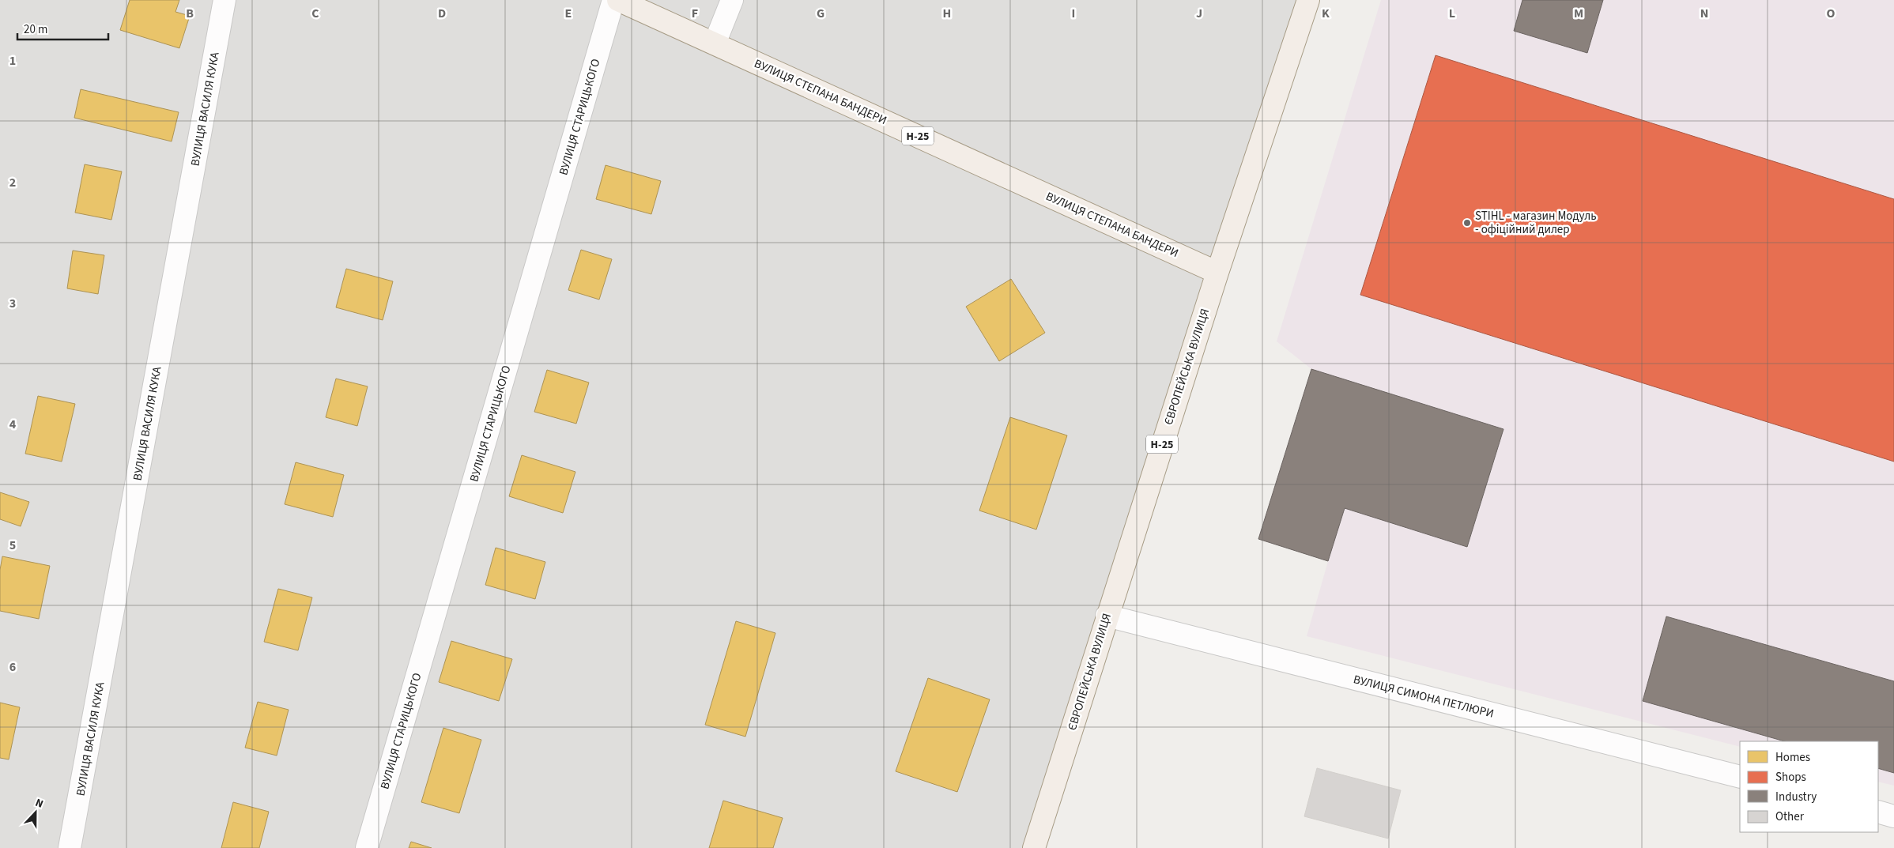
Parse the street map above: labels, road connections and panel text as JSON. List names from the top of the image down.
{
  "streets": {
    "main road": ["ВУЛИЦЯ СТЕПАНА БАНДЕРИ", "Н-25", "ЄВРОПЕЙСЬКА ВУЛИЦЯ"],
    "street": ["ВУЛИЦЯ ВАСИЛЯ КУКА", "ВУЛИЦЯ СТАРИЦЬКОГО", "ВУЛИЦЯ СИМОНА ПЕТЛЮРИ"]
  },
  "crossings": [
    ["ВУЛИЦЯ СТЕПАНА БАНДЕРИ", "ЄВРОПЕЙСЬКА ВУЛИЦЯ"],
    ["ЄВРОПЕЙСЬКА ВУЛИЦЯ", "ВУЛИЦЯ СИМОНА ПЕТЛЮРИ"]
  ],
  "places": ["STIHL - магазин Модуль - офіційний дилер"],
  "legend": [
    "Homes",
    "Shops",
    "Industry",
    "Other"
  ],
  "scale_bar": "20 m",
  "north": "top",
  "grid": {
    "columns": [
      "B",
      "C",
      "D",
      "E",
      "F",
      "G",
      "H",
      "I",
      "J",
      "K",
      "L",
      "M",
      "N",
      "O"
    ],
    "rows": [
      "1",
      "2",
      "3",
      "4",
      "5",
      "6"
    ]
  }
}
